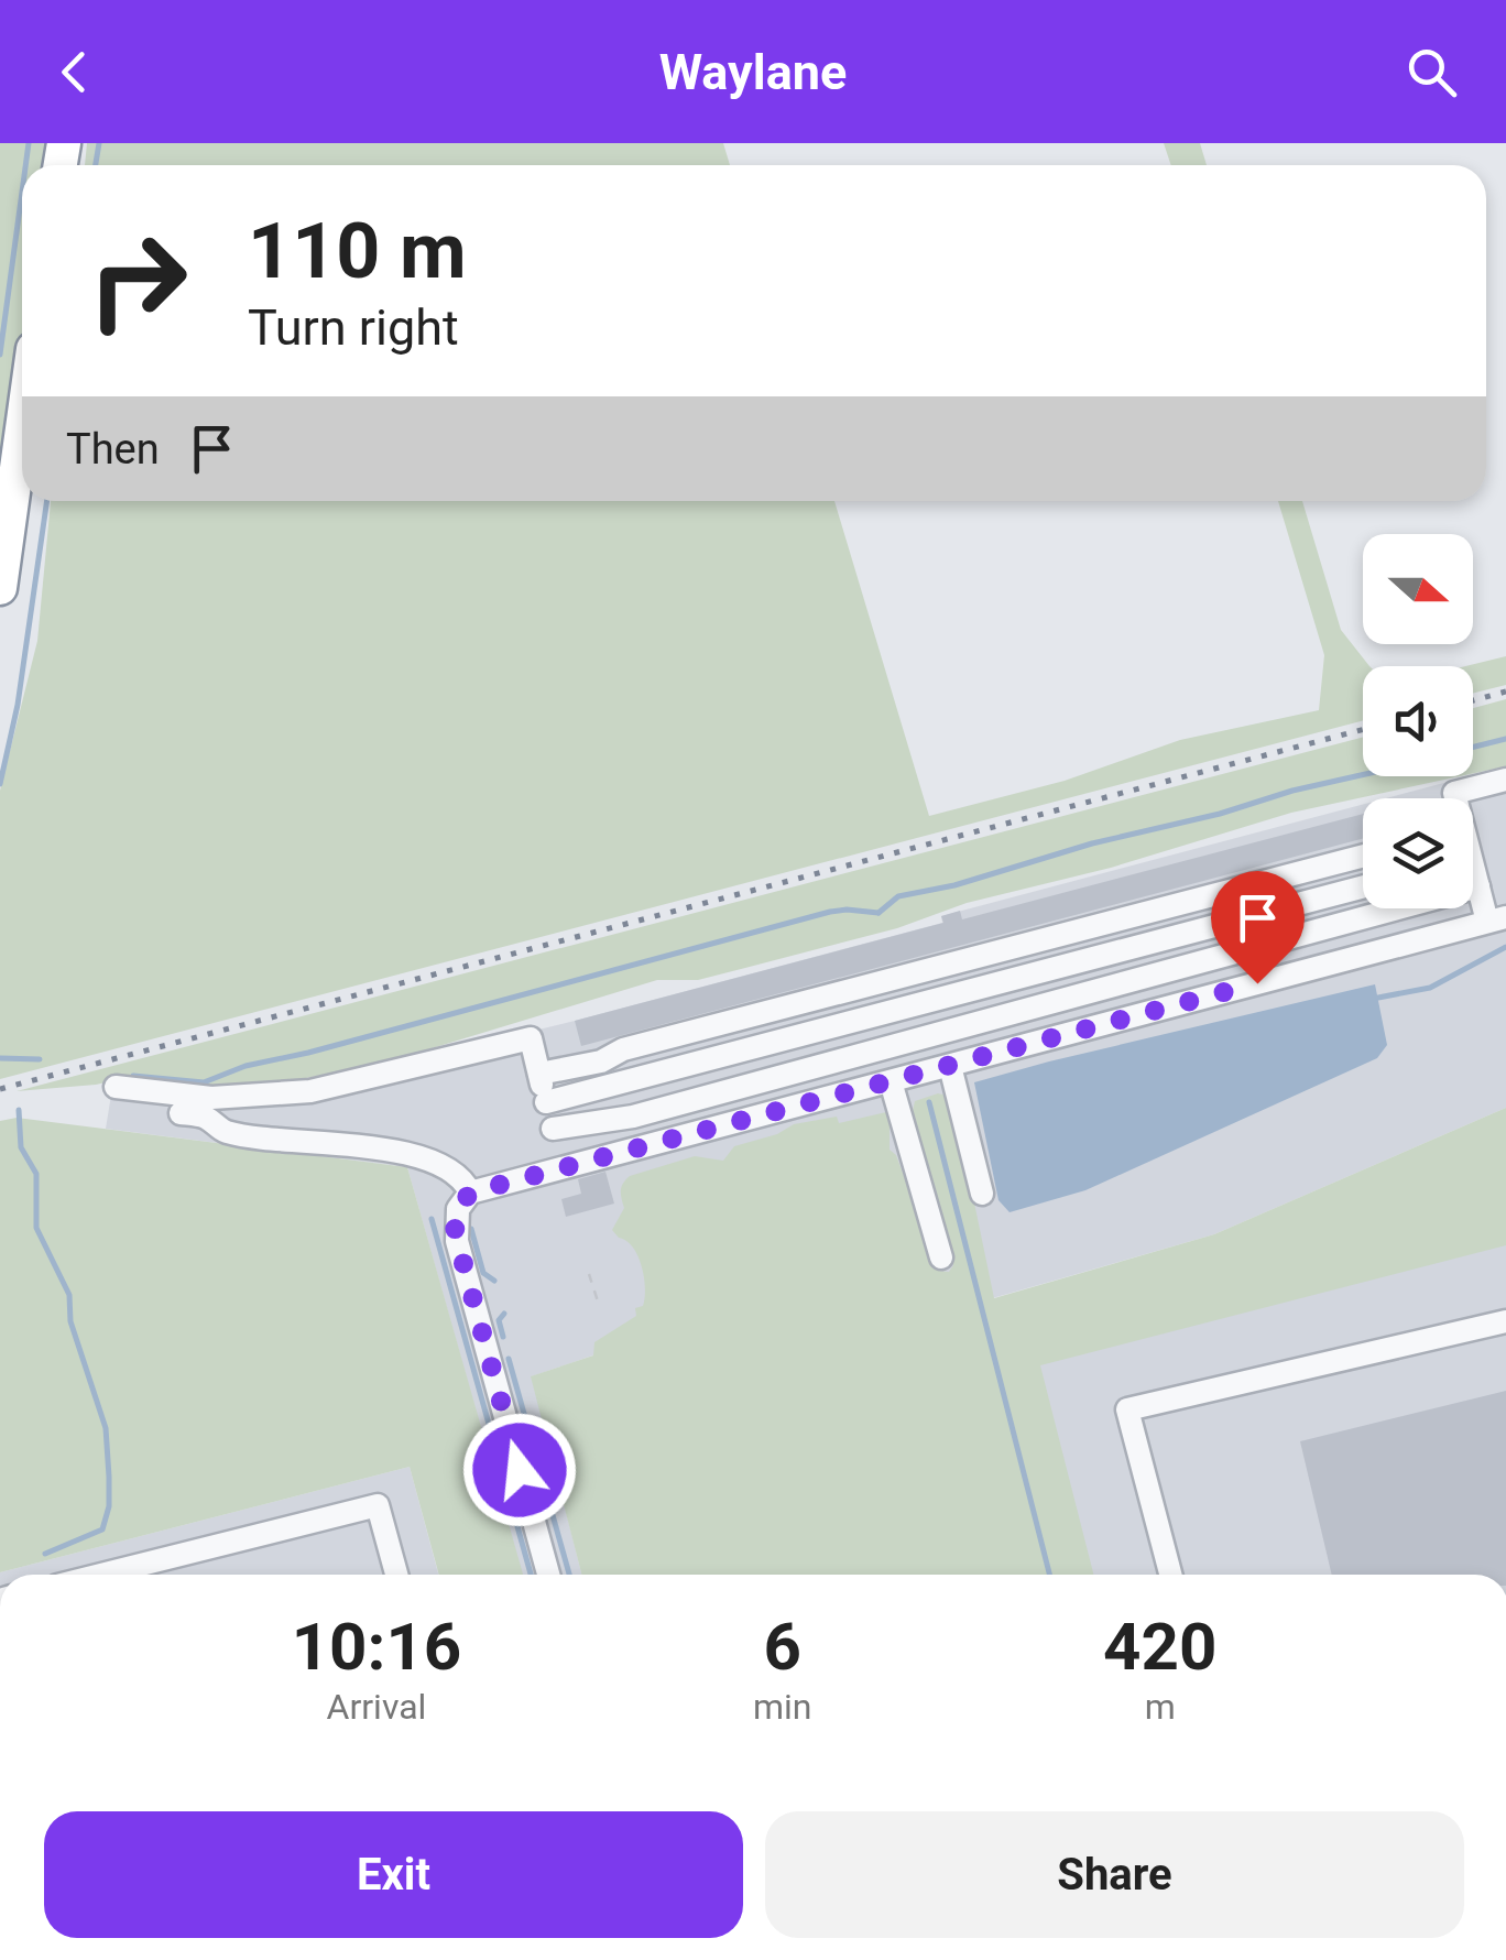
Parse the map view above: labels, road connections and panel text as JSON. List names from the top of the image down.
{
  "north": "right",
  "page": {
    "header": "Waylane",
    "turn": ["110 m", "Turn right"],
    "then": "Then",
    "eta": [
      "10:16",
      "Arrival",
      "6",
      "min",
      "420",
      "m"
    ],
    "buttons": ["Exit", "Share"]
  }
}
